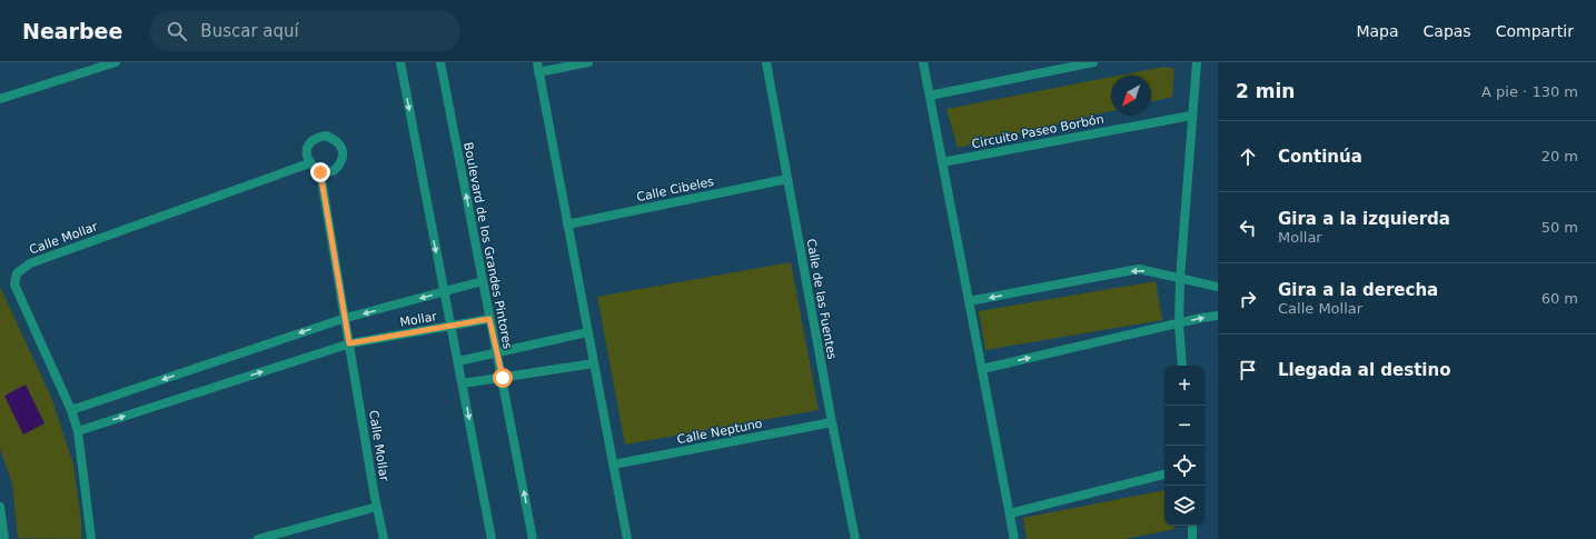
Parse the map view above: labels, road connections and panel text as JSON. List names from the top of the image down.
{
  "streets": {
    "street": [
      "Circuito Paseo Borbón",
      "Calle Cibeles",
      "Calle Mollar",
      "Boulevard de los Grandes Pintores",
      "Calle de las Fuentes",
      "Mollar",
      "Calle Neptuno"
    ]
  },
  "crossings": [
    ["Calle Cibeles", "Calle de las Fuentes"],
    ["Calle Mollar", "Mollar"],
    ["Boulevard de los Grandes Pintores", "Mollar"],
    ["Calle de las Fuentes", "Calle Neptuno"]
  ],
  "north": "bottom left",
  "page": {
    "header": "Nearbee",
    "search": "Buscar aquí",
    "nav": ["Mapa", "Capas", "Compartir"],
    "heading": ["2 min", "A pie · 130 m"],
    "list": [
      ["Continúa", "20 m"],
      ["Gira a la izquierda", "Mollar", "50 m"],
      ["Gira a la derecha", "Calle Mollar", "60 m"],
      "Llegada al destino"
    ],
    "map_buttons": ["+", "−"]
  }
}
